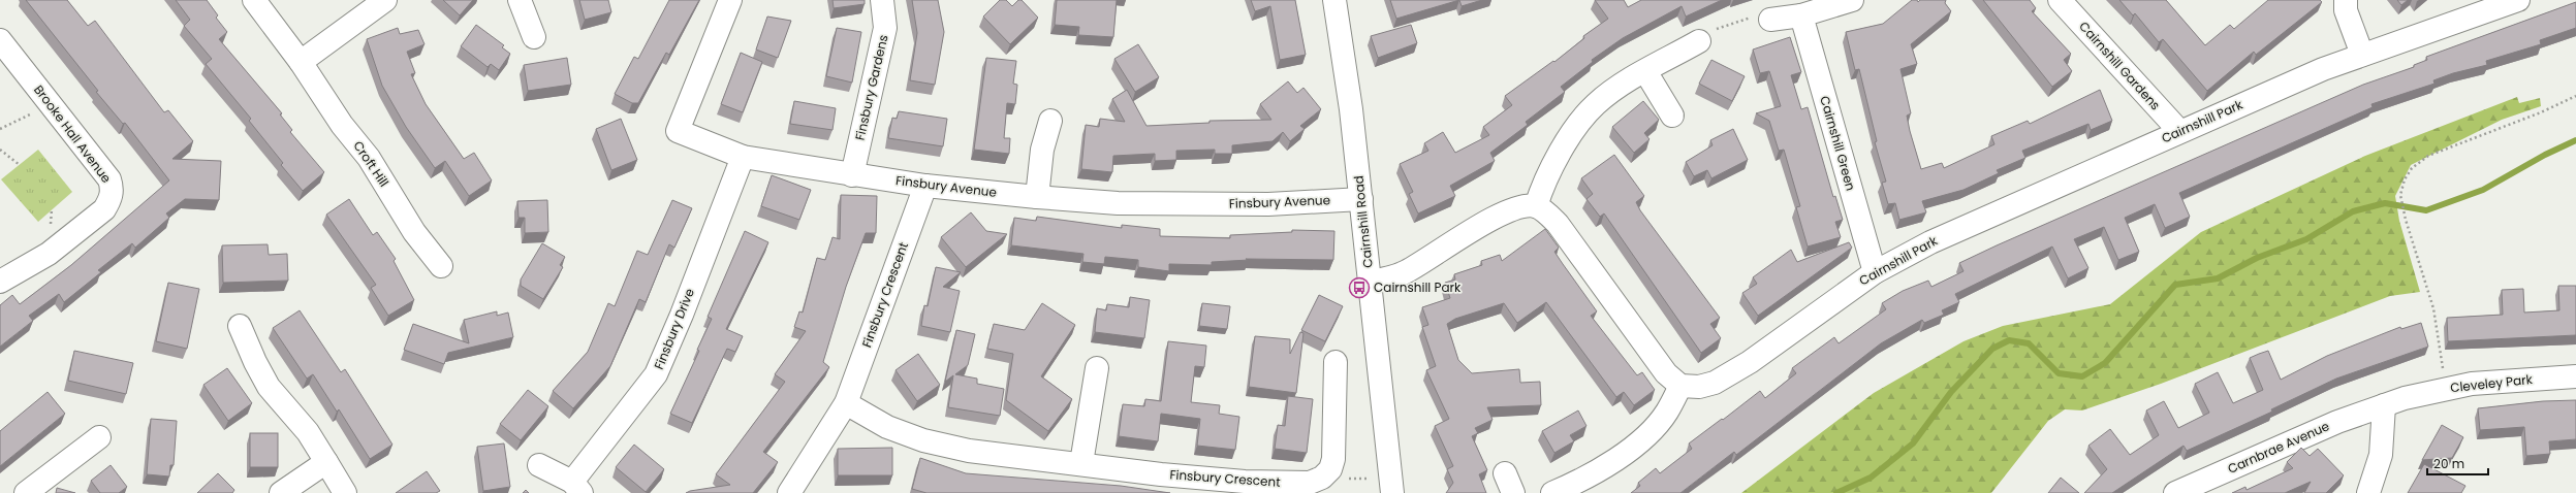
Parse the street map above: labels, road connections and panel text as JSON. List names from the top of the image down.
{
  "streets": {
    "street": [
      "Cairnshill Gardens",
      "Finsbury Gardens",
      "Cairnshill Park",
      "Brooke Hall Avenue",
      "Cairnshill Green",
      "Croft Hill",
      "Finsbury Avenue",
      "Cairnshill Road",
      "Finsbury Crescent",
      "Finsbury Drive",
      "Cleveley Park",
      "Carnbrae Avenue"
    ]
  },
  "crossings": [
    ["Cairnshill Gardens", "Cairnshill Park"],
    ["Finsbury Gardens", "Finsbury Avenue"],
    ["Cairnshill Park", "Cairnshill Green"],
    ["Finsbury Avenue", "Cairnshill Road"],
    ["Finsbury Avenue", "Finsbury Crescent"],
    ["Finsbury Avenue", "Finsbury Drive"],
    ["Cleveley Park", "Carnbrae Avenue"]
  ],
  "places": {
    "bus stop": ["Cairnshill Park"]
  },
  "scale_bar": "20 m"
}
